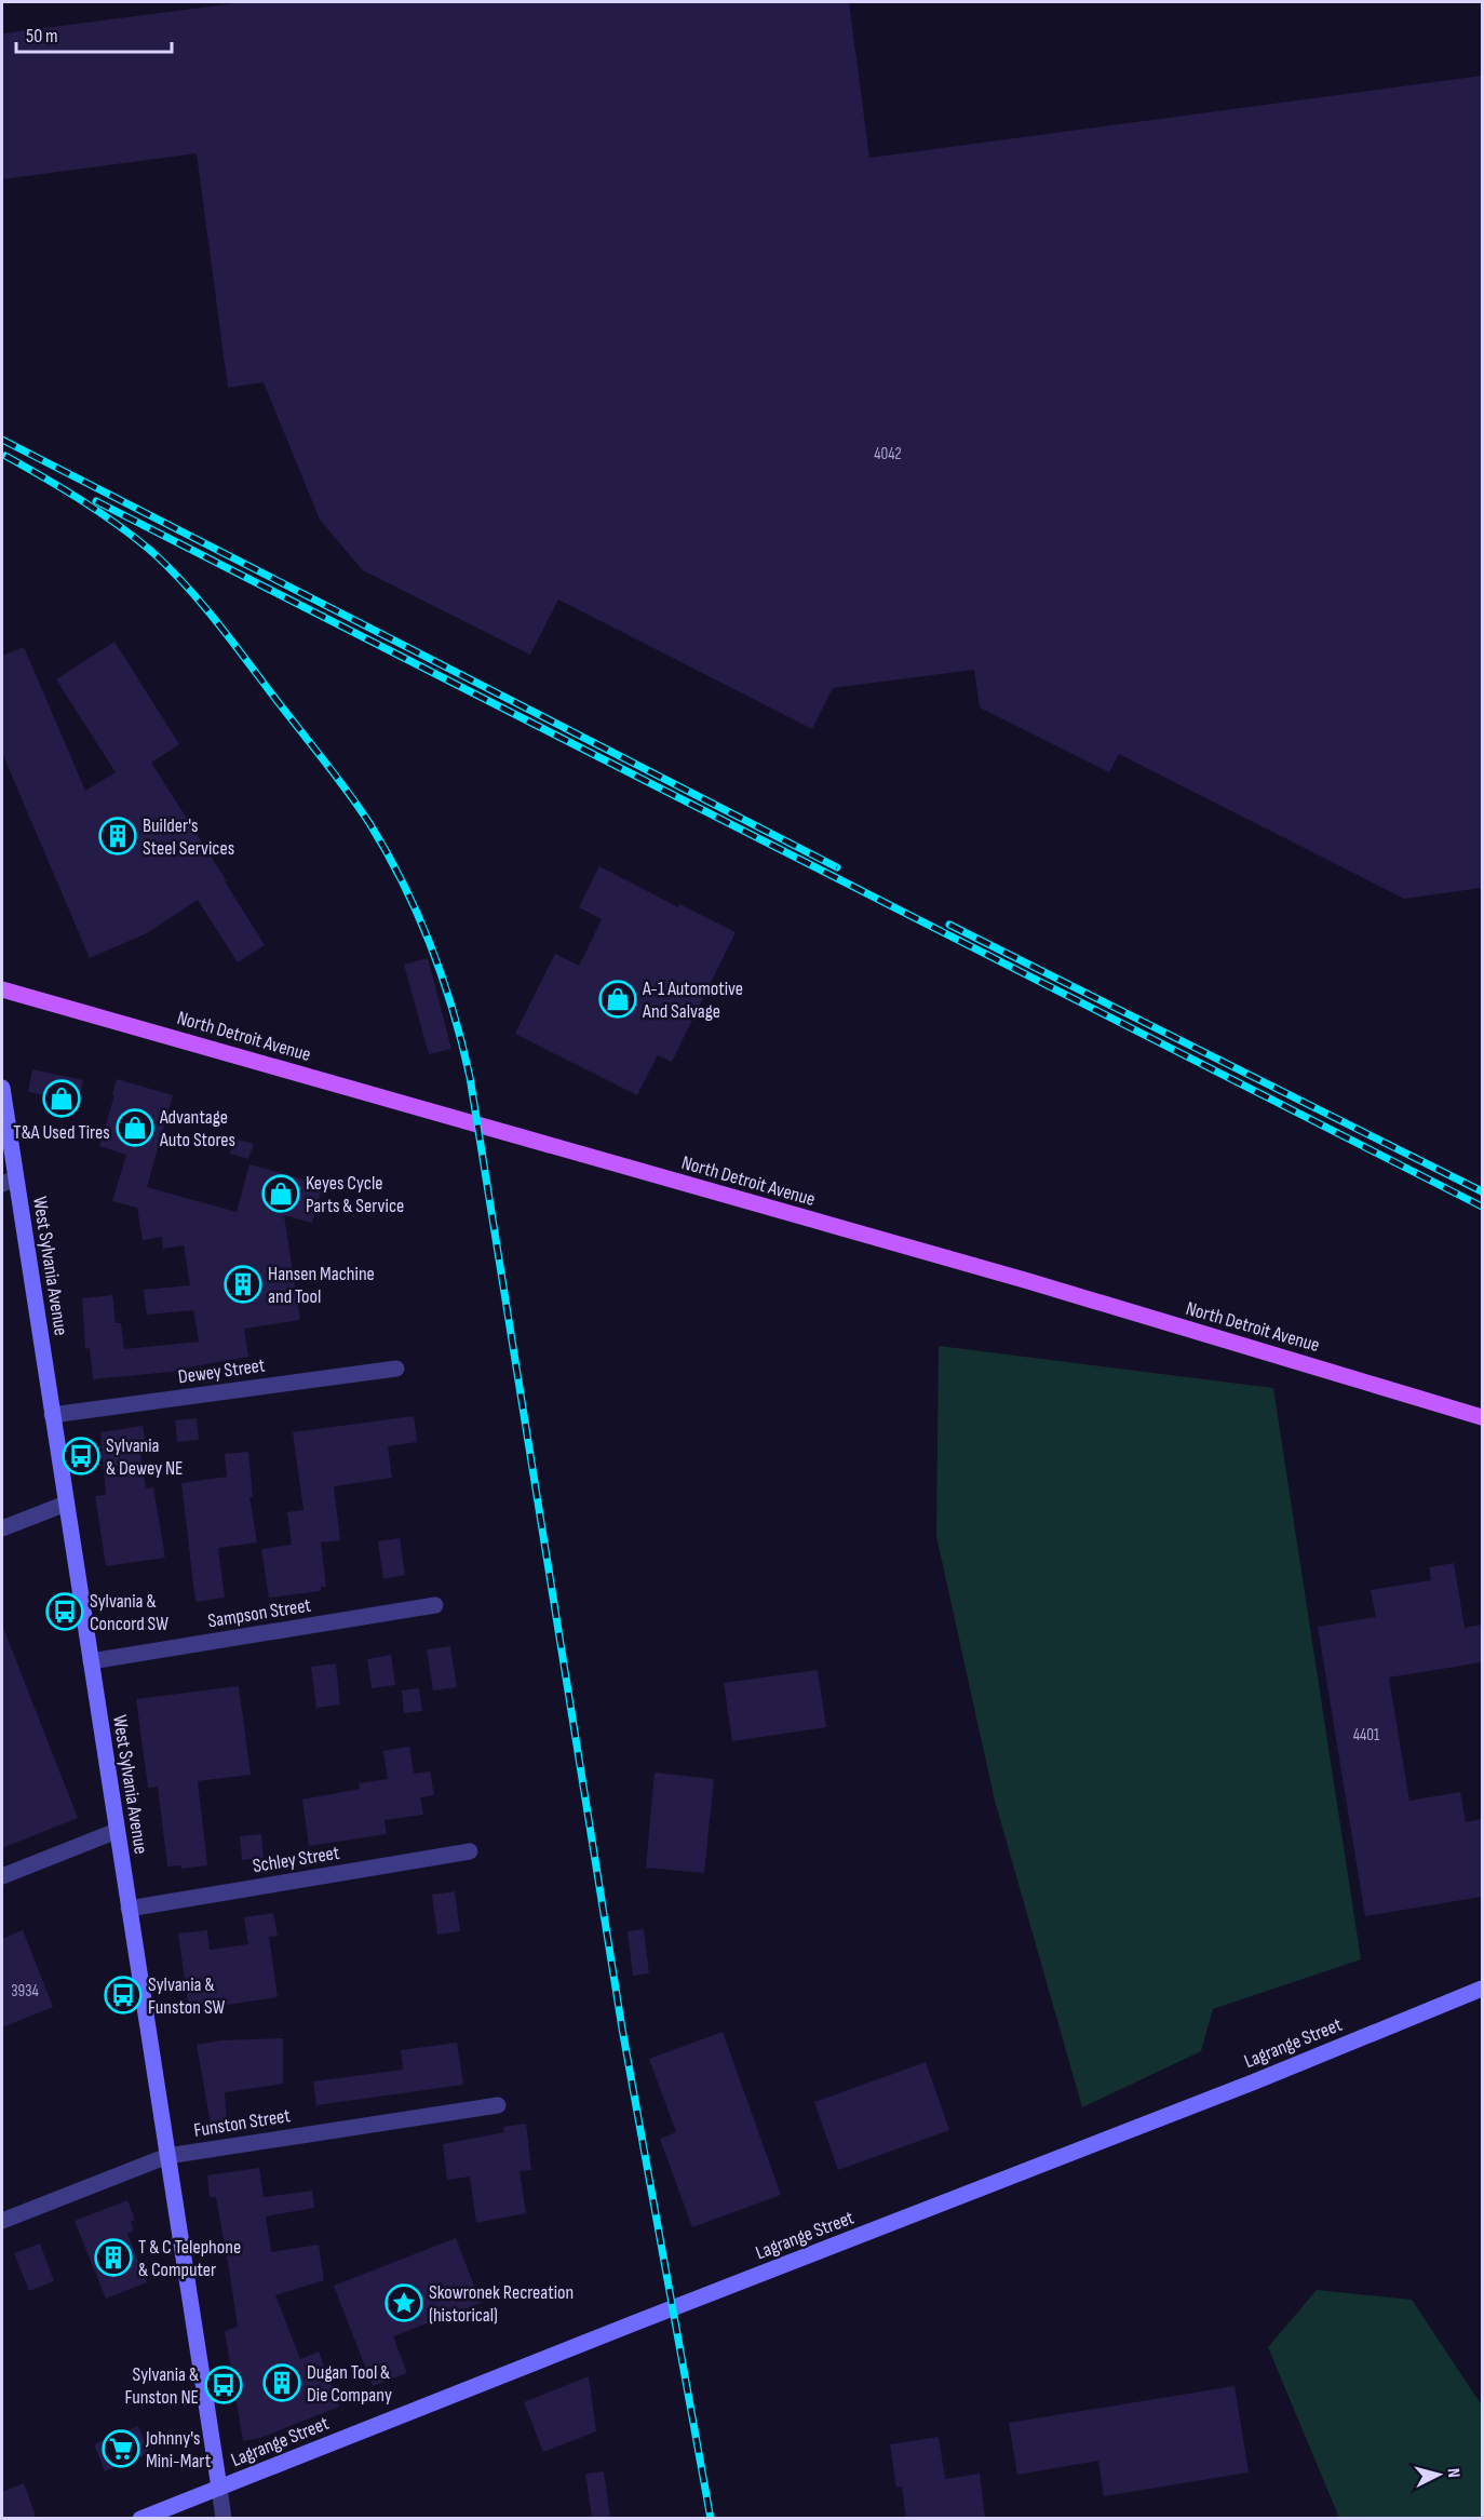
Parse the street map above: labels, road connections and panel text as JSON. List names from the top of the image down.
{
  "streets": {
    "main road": ["North Detroit Avenue", "West Sylvania Avenue", "Lagrange Street"],
    "street": [
      "Dewey Street",
      "Sampson Street",
      "Schley Street",
      "Funston Street"
    ]
  },
  "crossings": [
    ["West Sylvania Avenue", "Dewey Street"],
    ["West Sylvania Avenue", "Sampson Street"],
    ["West Sylvania Avenue", "Schley Street"],
    ["West Sylvania Avenue", "Lagrange Street"],
    ["West Sylvania Avenue", "Funston Street"]
  ],
  "places": {
    "building": [
      "Builder's Steel Services",
      "Hansen Machine and Tool",
      "T & C Telephone & Computer",
      "Dugan Tool & Die Company"
    ],
    "shop": [
      "A-1 Automotive And Salvage",
      "T&A Used Tires",
      "Advantage Auto Stores",
      "Keyes Cycle Parts & Service"
    ],
    "bus stop": [
      "Sylvania & Dewey NE",
      "Sylvania & Concord SW",
      "Sylvania & Funston SW",
      "Sylvania & Funston NE"
    ],
    "place": ["Skowronek Recreation (historical)"],
    "supermarket": ["Johnny's Mini-Mart"]
  },
  "house_numbers": ["4042", "4401", "3934"],
  "scale_bar": "50 m",
  "north": "right"
}
